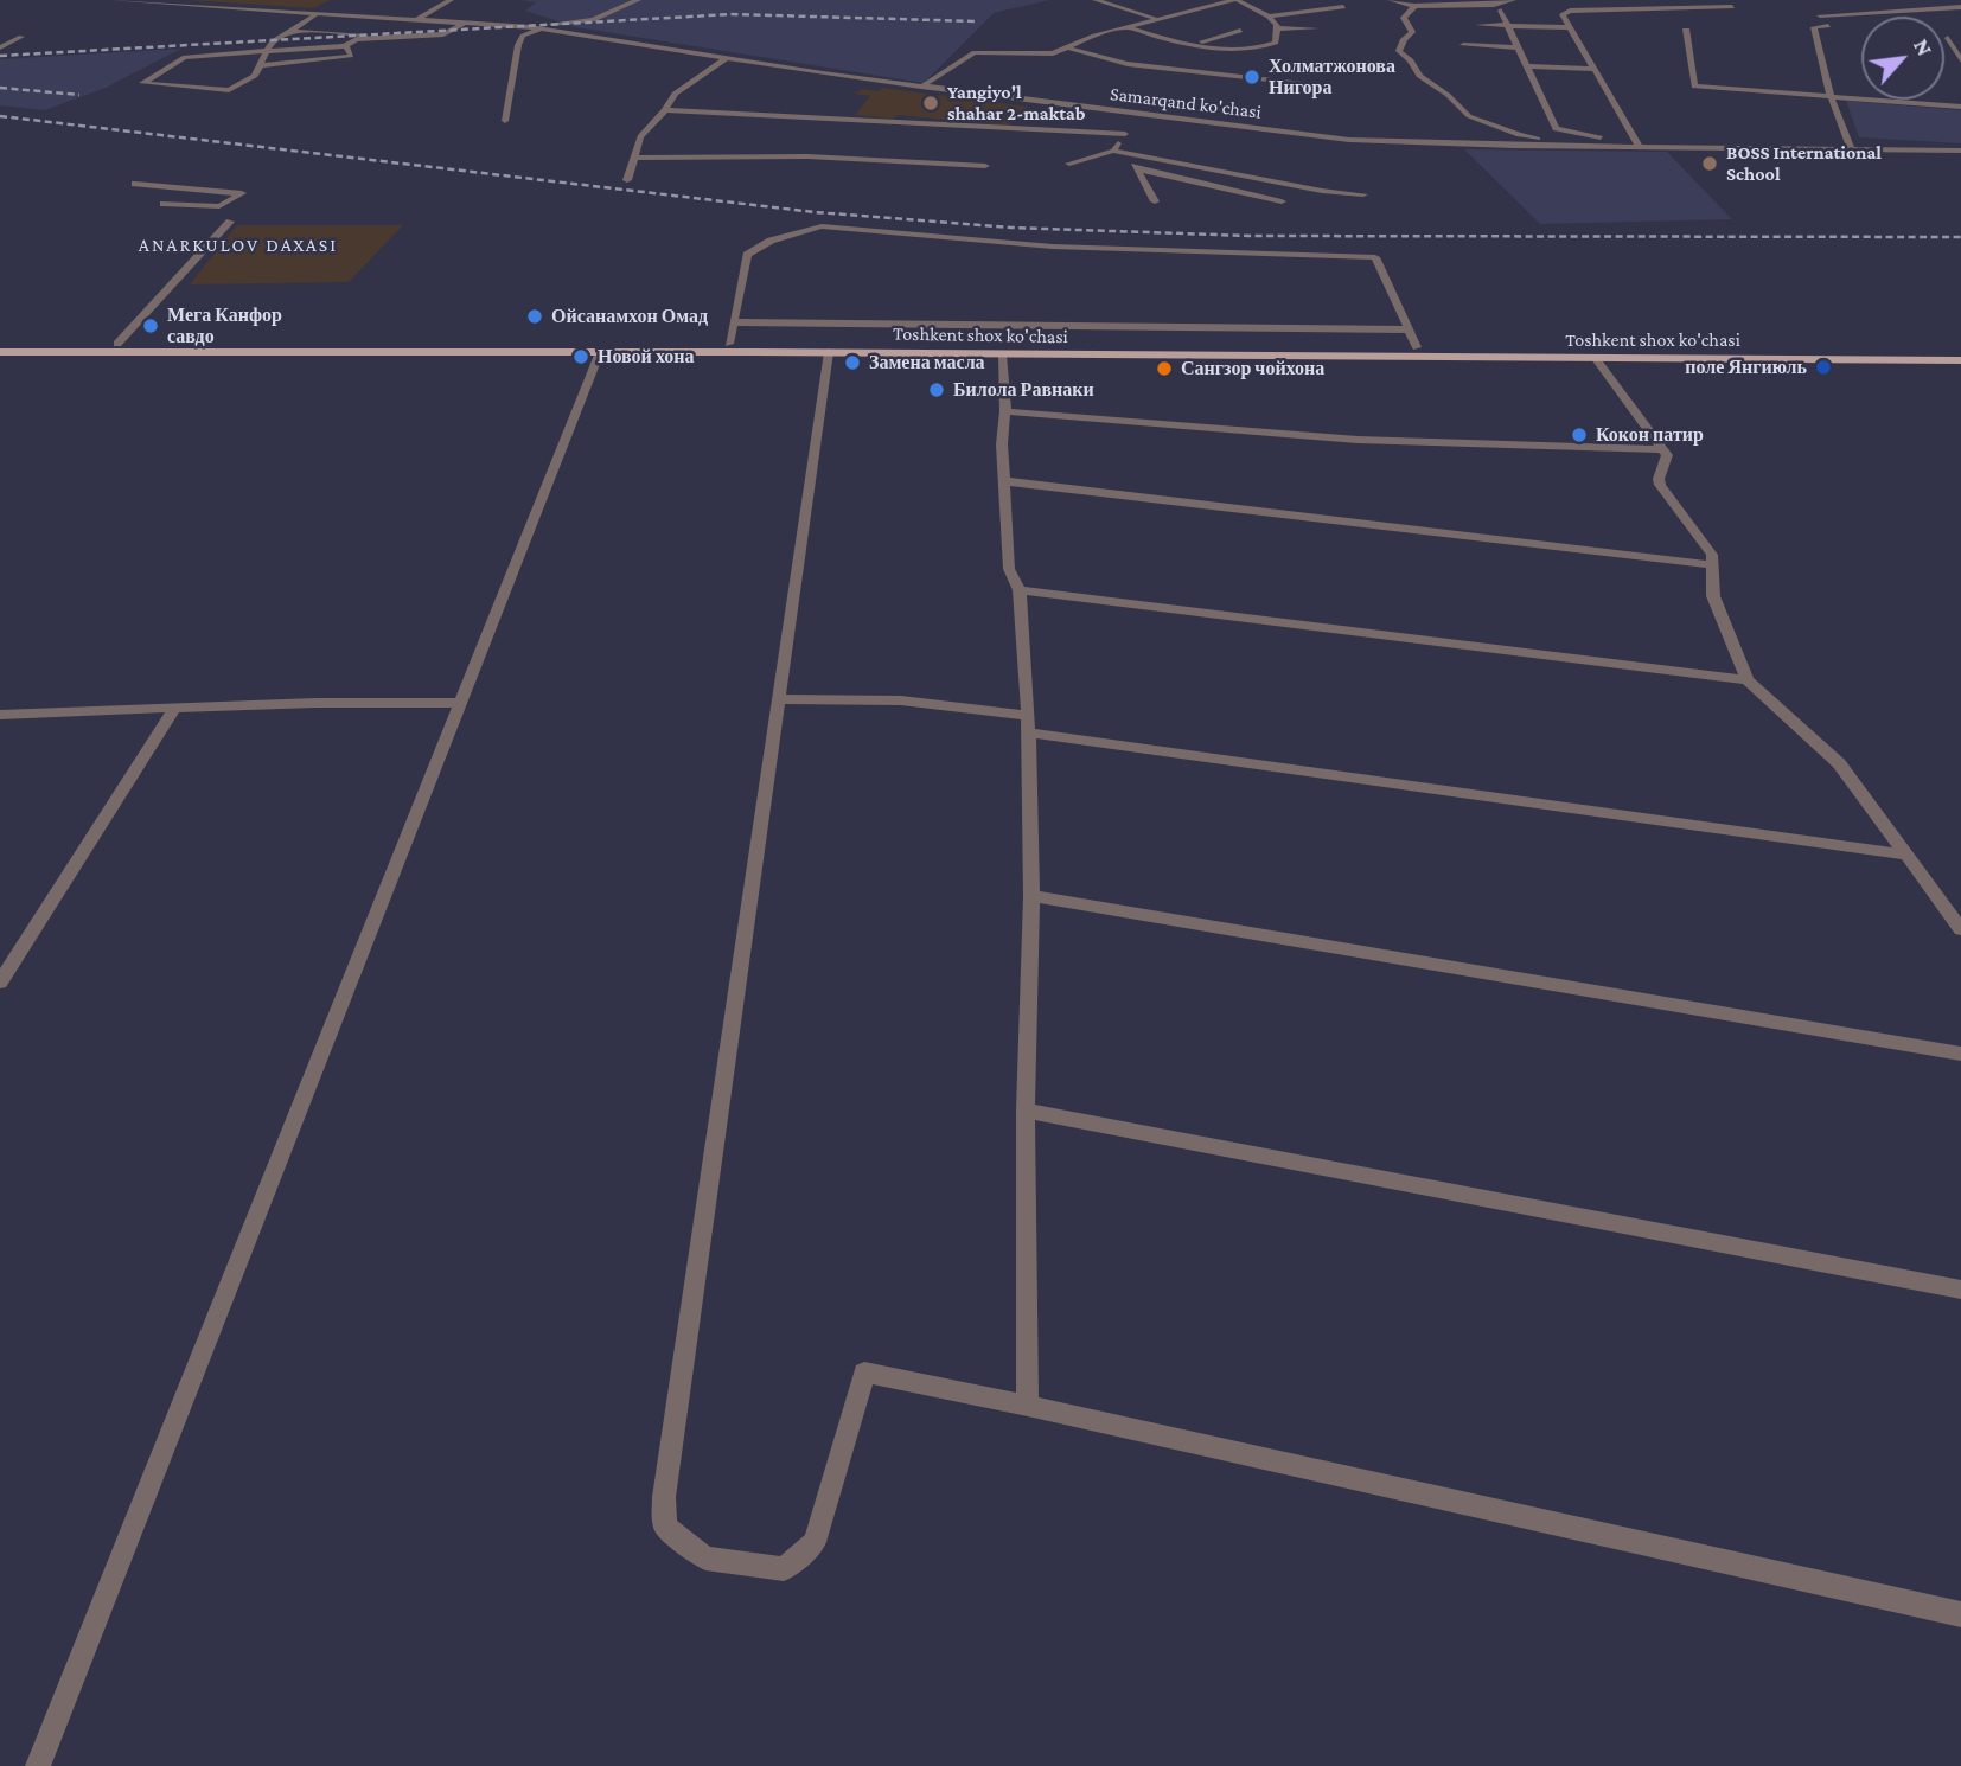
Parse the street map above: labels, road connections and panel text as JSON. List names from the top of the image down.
{
  "streets": {
    "main road": ["Toshkent shox ko'chasi"],
    "street": ["Samarqand ko'chasi"]
  },
  "districts": ["ANARKULOV DAXASI"],
  "places": [
    "Холматжонова Нигора",
    "Yangiyo'l shahar 2-maktab",
    "BOSS International School",
    "Ойсанамхон Омад",
    "Мега Канфор савдо",
    "Новой хона",
    "Замена масла",
    "поле Янгиюль",
    "Сангзор чойхона",
    "Билола Равнаки",
    "Кокон патир"
  ],
  "north": "top right"
}
